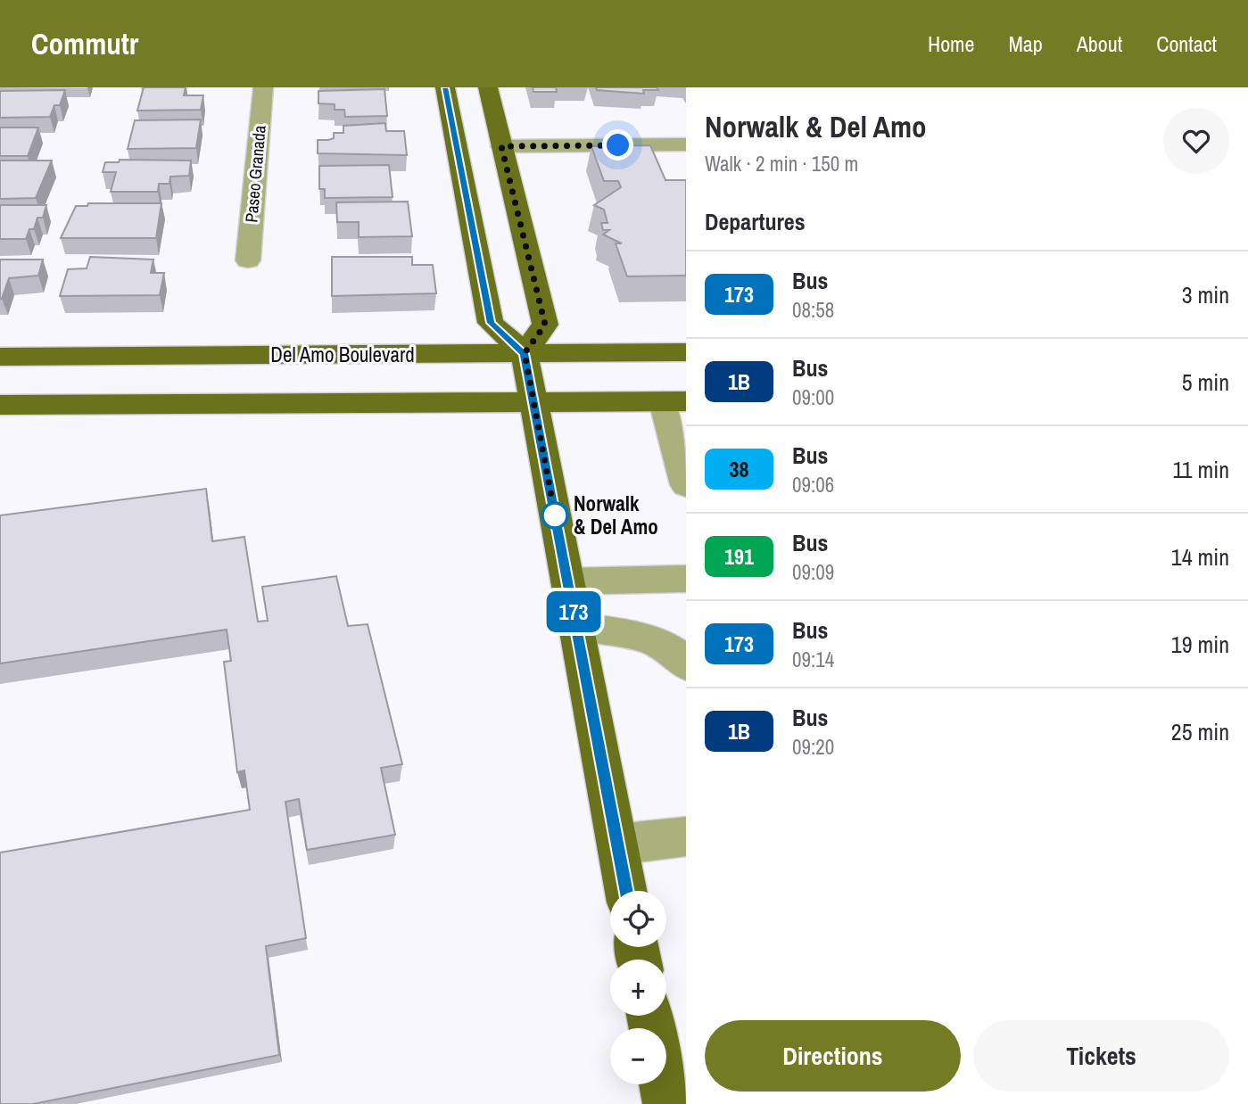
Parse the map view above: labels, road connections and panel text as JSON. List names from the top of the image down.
{
  "streets": {
    "main road": ["Del Amo Boulevard"],
    "street": ["Paseo Granada"]
  },
  "places": ["Norwalk & Del Amo"],
  "lines": ["bus line 173"],
  "page": {
    "header": "Commutr",
    "nav": [
      "Home",
      "Map",
      "About",
      "Contact"
    ],
    "on_map": "173",
    "heading": [
      ["Norwalk & Del Amo", "Walk · 2 min · 150 m"],
      "Departures"
    ],
    "list": [
      {
        "mark": "173",
        "name": "Bus",
        "note": "08:58",
        "value": "3 min"
      },
      {
        "mark": "1B",
        "name": "Bus",
        "note": "09:00",
        "value": "5 min"
      },
      {
        "mark": "38",
        "name": "Bus",
        "note": "09:06",
        "value": "11 min"
      },
      {
        "mark": "191",
        "name": "Bus",
        "note": "09:09",
        "value": "14 min"
      },
      {
        "mark": "173",
        "name": "Bus",
        "note": "09:14",
        "value": "19 min"
      },
      {
        "mark": "1B",
        "name": "Bus",
        "note": "09:20",
        "value": "25 min"
      }
    ],
    "map_buttons": ["+", "−"],
    "buttons": ["Directions", "Tickets"]
  }
}
